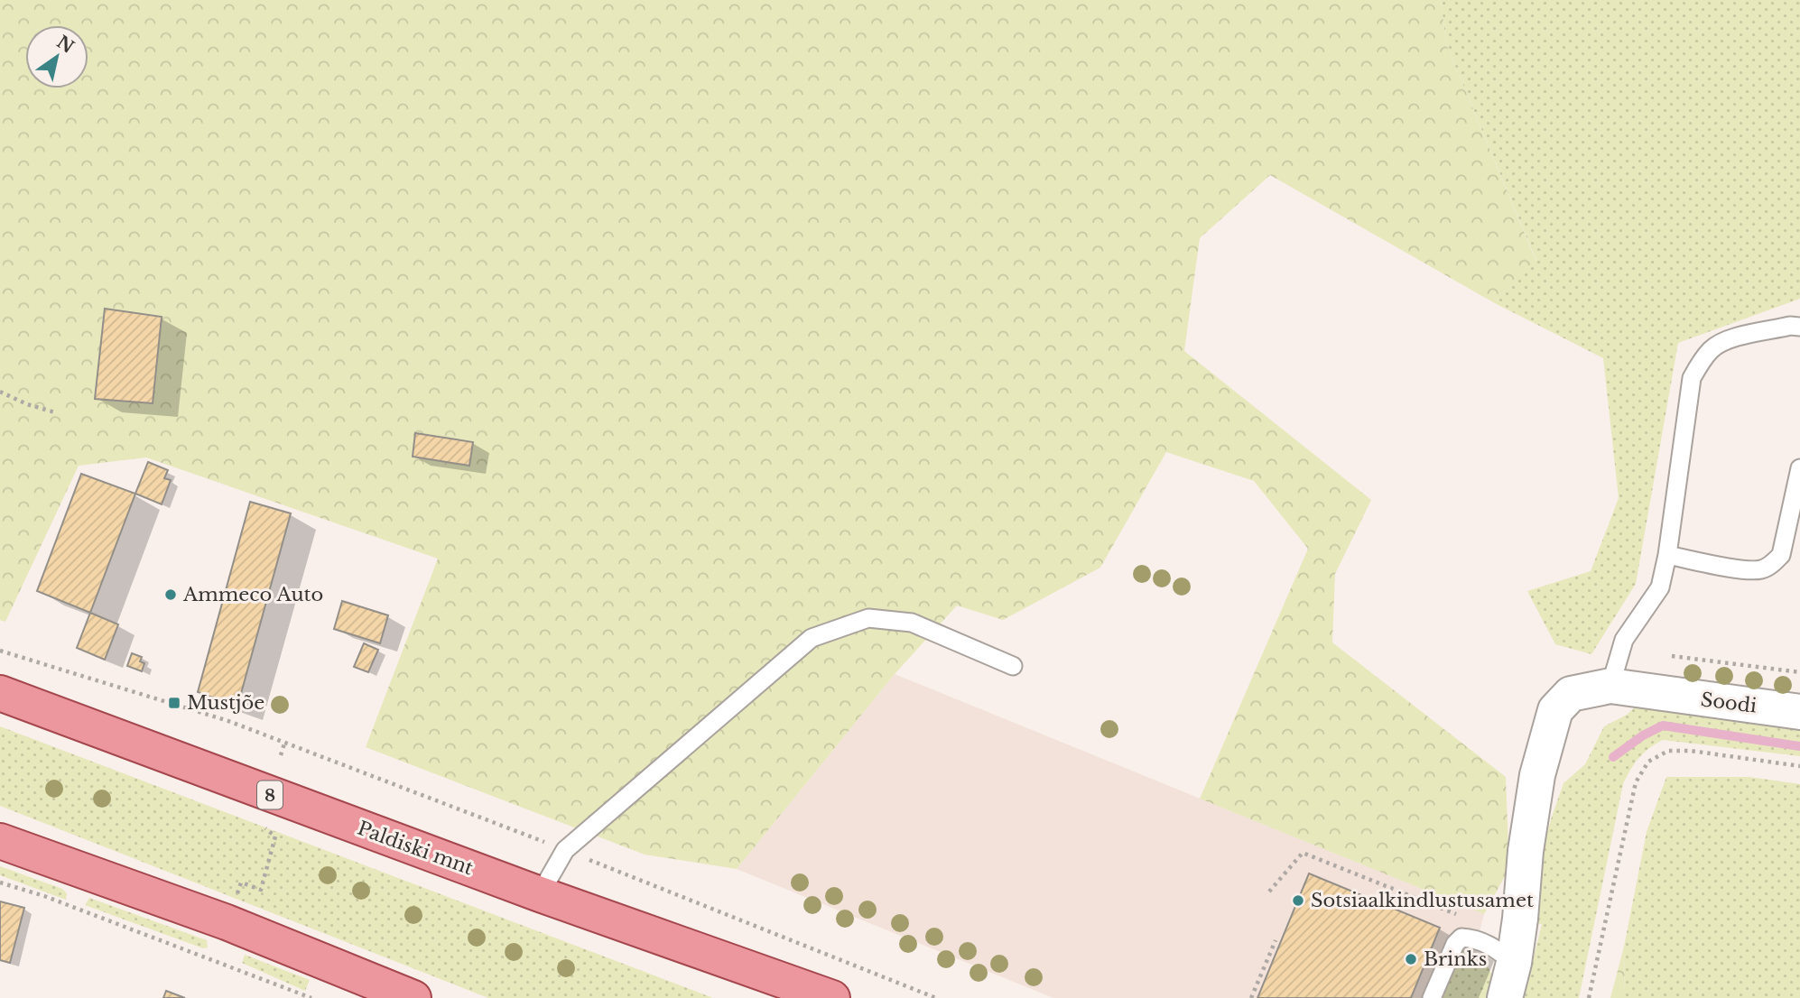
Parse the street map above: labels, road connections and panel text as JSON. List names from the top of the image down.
{
  "streets": {
    "main road": ["8", "Paldiski mnt"],
    "street": ["Soodi"]
  },
  "places": {
    "other": ["Ammeco Auto", "Sotsiaalkindlustusamet", "Brinks"],
    "transit": ["Mustjõe"]
  },
  "north": "top right"
}
